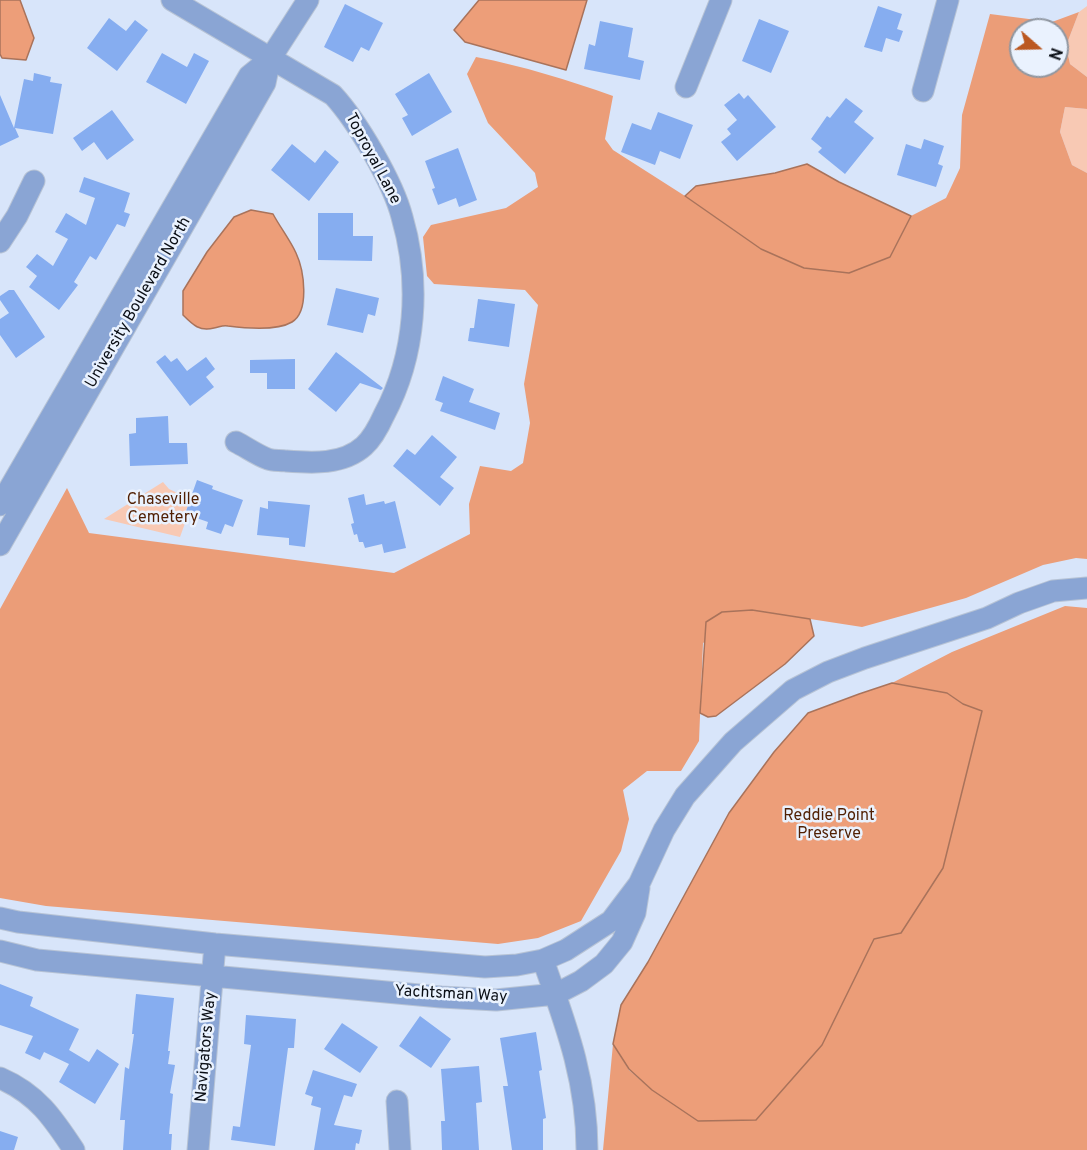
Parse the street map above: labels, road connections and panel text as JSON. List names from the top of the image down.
{
  "streets": {
    "street": [
      "Toproyal Lane",
      "University Boulevard North",
      "Yachtsman Way",
      "Navigators Way"
    ]
  },
  "crossings": [
    ["Toproyal Lane", "University Boulevard North"],
    ["Yachtsman Way", "Navigators Way"]
  ],
  "parks": ["Chaseville Cemetery", "Reddie Point Preserve"],
  "north": "right"
}
